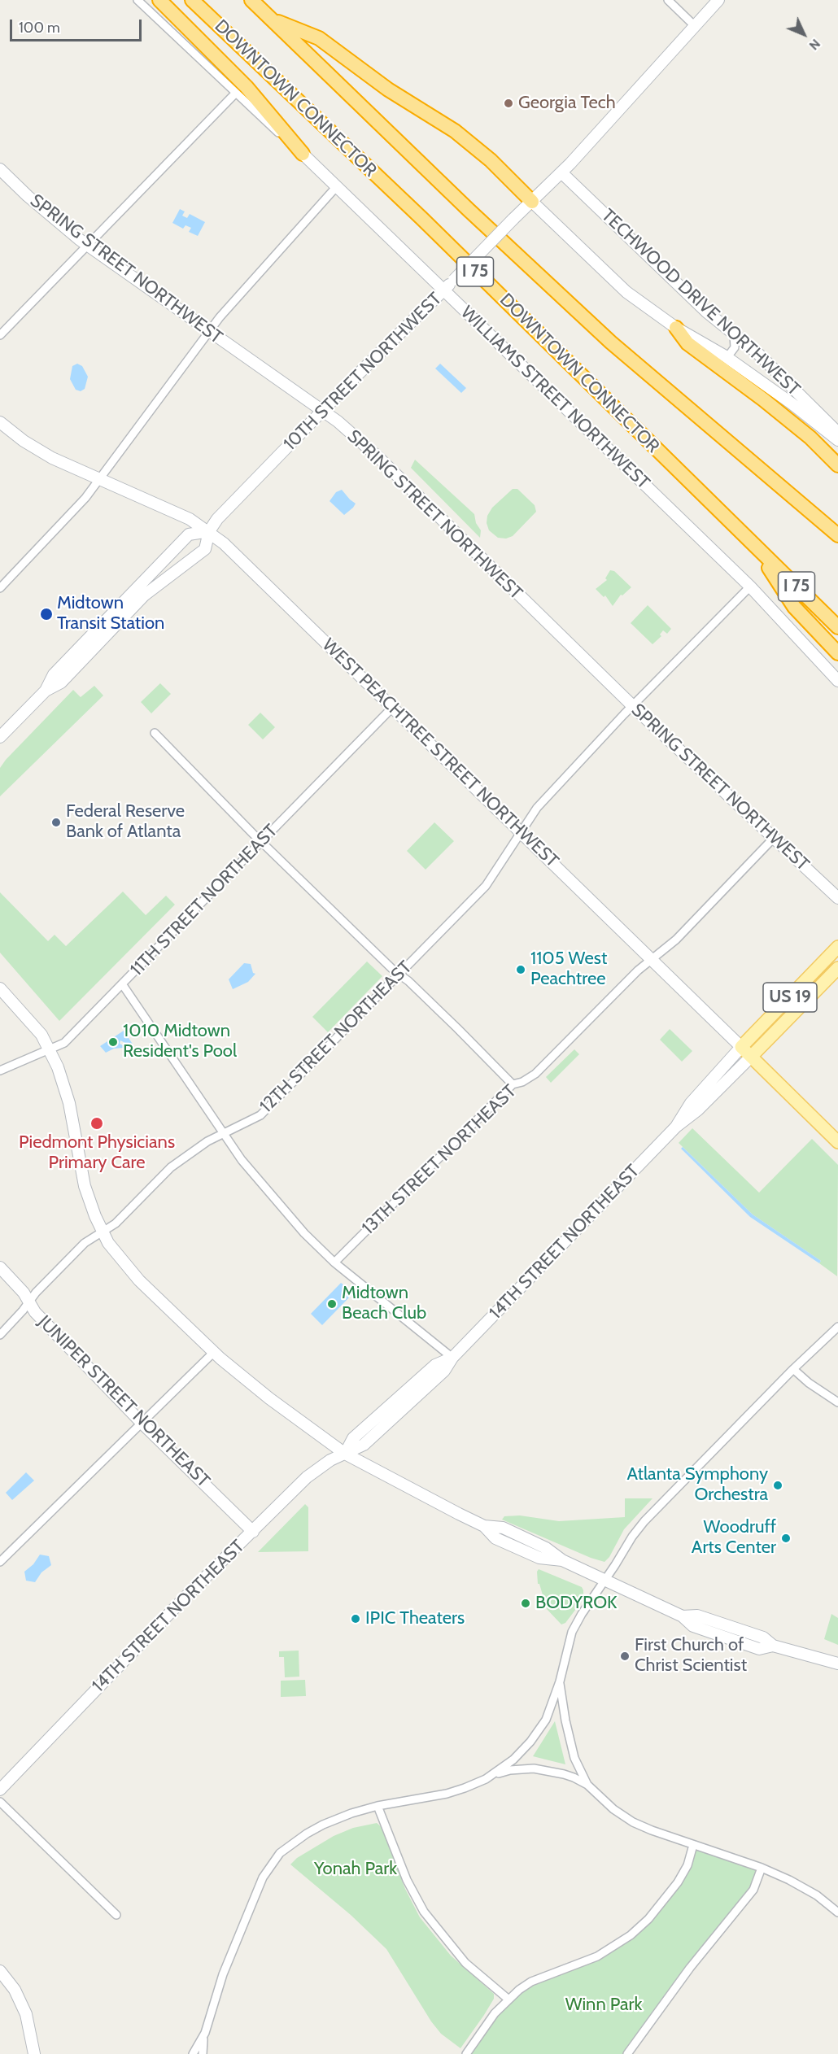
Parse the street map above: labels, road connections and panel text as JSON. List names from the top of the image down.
{
  "streets": {
    "highway": ["DOWNTOWN CONNECTOR", "I 75"],
    "main road": [
      "SPRING STREET NORTHWEST",
      "TECHWOOD DRIVE NORTHWEST",
      "10TH STREET NORTHWEST",
      "WILLIAMS STREET NORTHWEST",
      "WEST PEACHTREE STREET NORTHWEST",
      "US 19",
      "14TH STREET NORTHEAST",
      "JUNIPER STREET NORTHEAST"
    ],
    "street": ["11TH STREET NORTHEAST", "12TH STREET NORTHEAST", "13TH STREET NORTHEAST"]
  },
  "crossings": [
    ["SPRING STREET NORTHWEST", "10TH STREET NORTHWEST"],
    ["SPRING STREET NORTHWEST", "12TH STREET NORTHEAST"],
    ["SPRING STREET NORTHWEST", "13TH STREET NORTHEAST"],
    ["TECHWOOD DRIVE NORTHWEST", "10TH STREET NORTHWEST"],
    ["10TH STREET NORTHWEST", "WILLIAMS STREET NORTHWEST"],
    ["10TH STREET NORTHWEST", "WEST PEACHTREE STREET NORTHWEST"],
    ["WILLIAMS STREET NORTHWEST", "12TH STREET NORTHEAST"],
    ["WEST PEACHTREE STREET NORTHWEST", "11TH STREET NORTHEAST"],
    ["WEST PEACHTREE STREET NORTHWEST", "US 19"],
    ["WEST PEACHTREE STREET NORTHWEST", "12TH STREET NORTHEAST"],
    ["WEST PEACHTREE STREET NORTHWEST", "13TH STREET NORTHEAST"],
    ["WEST PEACHTREE STREET NORTHWEST", "14TH STREET NORTHEAST"],
    ["US 19", "14TH STREET NORTHEAST"],
    ["12TH STREET NORTHEAST", "JUNIPER STREET NORTHEAST"],
    ["14TH STREET NORTHEAST", "JUNIPER STREET NORTHEAST"]
  ],
  "parks": ["Yonah Park", "Winn Park"],
  "places": [
    "Georgia Tech",
    "Midtown Transit Station",
    "Federal Reserve Bank of Atlanta",
    "1105 West Peachtree",
    "1010 Midtown Resident's Pool",
    "Piedmont Physicians Primary Care",
    "Midtown Beach Club",
    "Atlanta Symphony Orchestra",
    "Woodruff Arts Center",
    "BODYROK",
    "IPIC Theaters",
    "First Church of Christ Scientist"
  ],
  "scale_bar": "100 m",
  "north": "bottom right"
}
